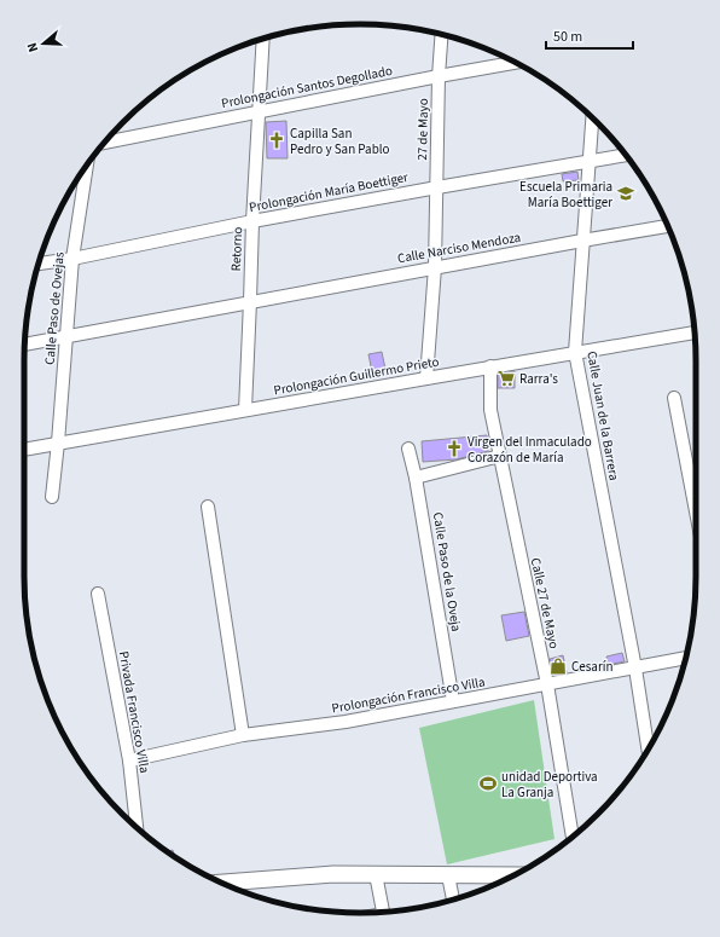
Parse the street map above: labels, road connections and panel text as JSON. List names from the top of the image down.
{
  "streets": {
    "street": [
      "Prolongación Santos Degollado",
      "27 de Mayo",
      "Prolongación María Boettiger",
      "Calle Narciso Mendoza",
      "Retorno",
      "Calle Paso de Ovejas",
      "Prolongación Guillermo Prieto",
      "Calle Juan de la Barrera",
      "Calle Paso de la Oveja",
      "Calle 27 de Mayo",
      "Prolongación Francisco Villa",
      "Privada Francisco Villa"
    ]
  },
  "crossings": [
    ["Prolongación Santos Degollado", "27 de Mayo"],
    ["Prolongación Santos Degollado", "Retorno"],
    ["27 de Mayo", "Prolongación María Boettiger"],
    ["27 de Mayo", "Calle Narciso Mendoza"],
    ["27 de Mayo", "Prolongación Guillermo Prieto"],
    ["Prolongación María Boettiger", "Retorno"],
    ["Prolongación María Boettiger", "Calle Paso de Ovejas"],
    ["Prolongación María Boettiger", "Calle Juan de la Barrera"],
    ["Calle Narciso Mendoza", "Retorno"],
    ["Calle Narciso Mendoza", "Calle Paso de Ovejas"],
    ["Calle Narciso Mendoza", "Calle Juan de la Barrera"],
    ["Retorno", "Prolongación Guillermo Prieto"],
    ["Calle Paso de Ovejas", "Prolongación Guillermo Prieto"],
    ["Prolongación Guillermo Prieto", "Calle Juan de la Barrera"],
    ["Prolongación Guillermo Prieto", "Calle 27 de Mayo"],
    ["Calle Juan de la Barrera", "Prolongación Francisco Villa"],
    ["Calle Paso de la Oveja", "Prolongación Francisco Villa"],
    ["Calle 27 de Mayo", "Prolongación Francisco Villa"],
    ["Prolongación Francisco Villa", "Privada Francisco Villa"]
  ],
  "places": {
    "church": ["Capilla San Pedro y San Pablo", "Virgen del Inmaculado Corazón de María"],
    "school or university": ["Escuela Primaria María Boettiger"],
    "supermarket": ["Rarra's"],
    "shop": ["Cesarín"],
    "sports": ["unidad Deportiva La Granja"]
  },
  "scale_bar": "50 m",
  "north": "left"
}
